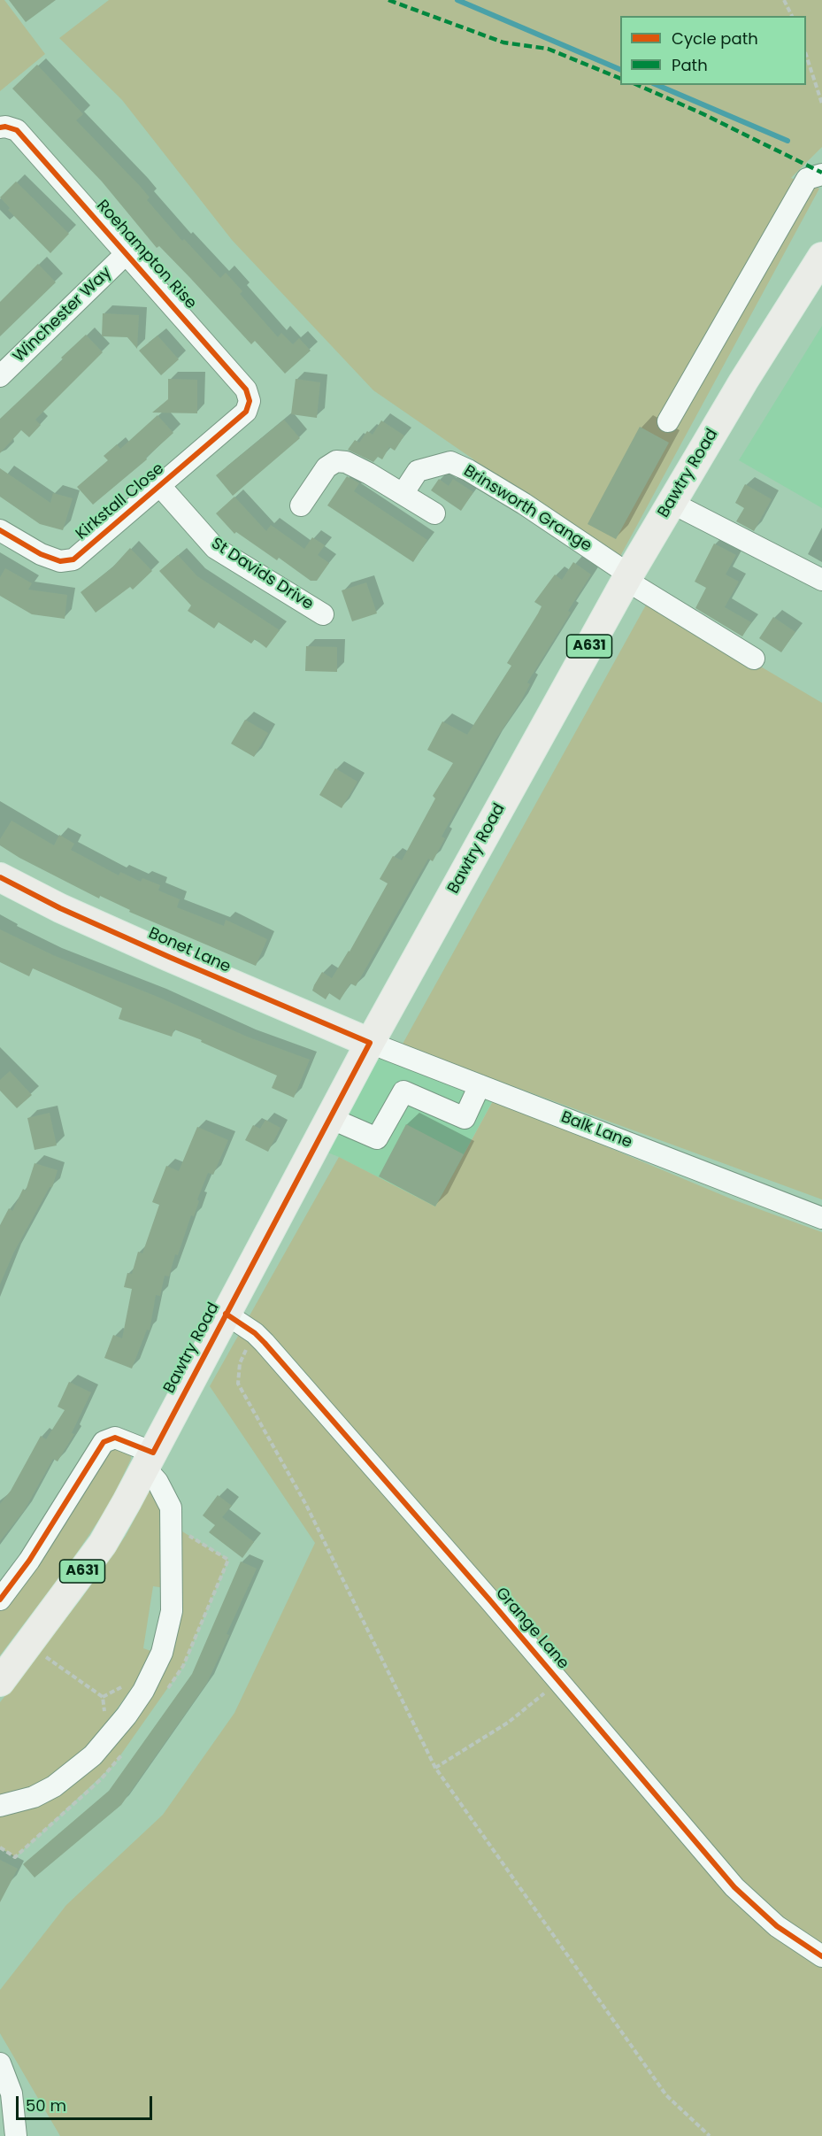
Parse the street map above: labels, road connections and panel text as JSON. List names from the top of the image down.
{
  "streets": {
    "main road": ["Bawtry Road", "A631", "Bonet Lane"],
    "street": [
      "Roehampton Rise",
      "Winchester Way",
      "Kirkstall Close",
      "Brinsworth Grange",
      "St Davids Drive",
      "Balk Lane",
      "Grange Lane"
    ]
  },
  "crossings": [
    ["Roehampton Rise", "Winchester Way"],
    ["Roehampton Rise", "Kirkstall Close"],
    ["Bawtry Road", "Brinsworth Grange"],
    ["Bawtry Road", "Bonet Lane"],
    ["Bawtry Road", "Balk Lane"],
    ["Bawtry Road", "Grange Lane"],
    ["Kirkstall Close", "St Davids Drive"],
    ["Bonet Lane", "Balk Lane"]
  ],
  "legend": ["Cycle path", "Path"],
  "scale_bar": "50 m"
}
